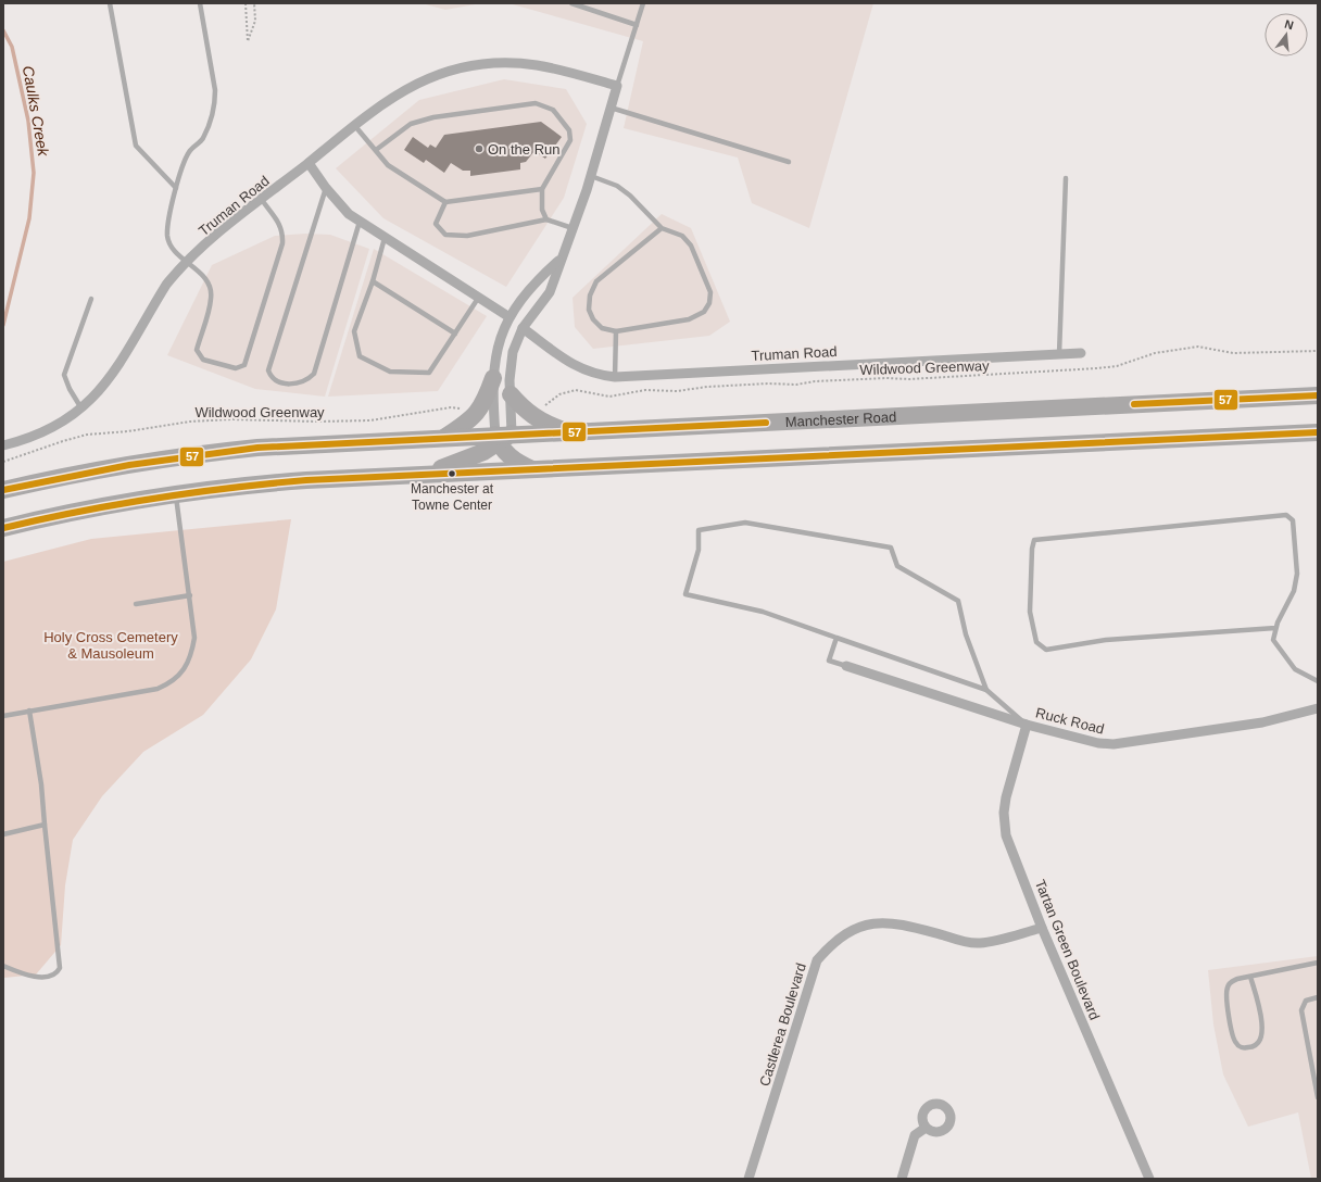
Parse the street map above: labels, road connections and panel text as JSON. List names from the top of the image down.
{
  "streets": {
    "highway": ["Manchester Road"],
    "street": [
      "Truman Road",
      "Ruck Road",
      "Tartan Green Boulevard",
      "Castlerea Boulevard"
    ],
    "path": ["Wildwood Greenway"]
  },
  "crossings": [
    ["Ruck Road", "Tartan Green Boulevard"],
    ["Tartan Green Boulevard", "Castlerea Boulevard"]
  ],
  "water": ["Caulks Creek"],
  "parks": ["Holy Cross Cemetery & Mausoleum"],
  "places": ["On the Run", "Manchester at Towne Center"],
  "lines": ["transit line 57"],
  "north": "top"
}
